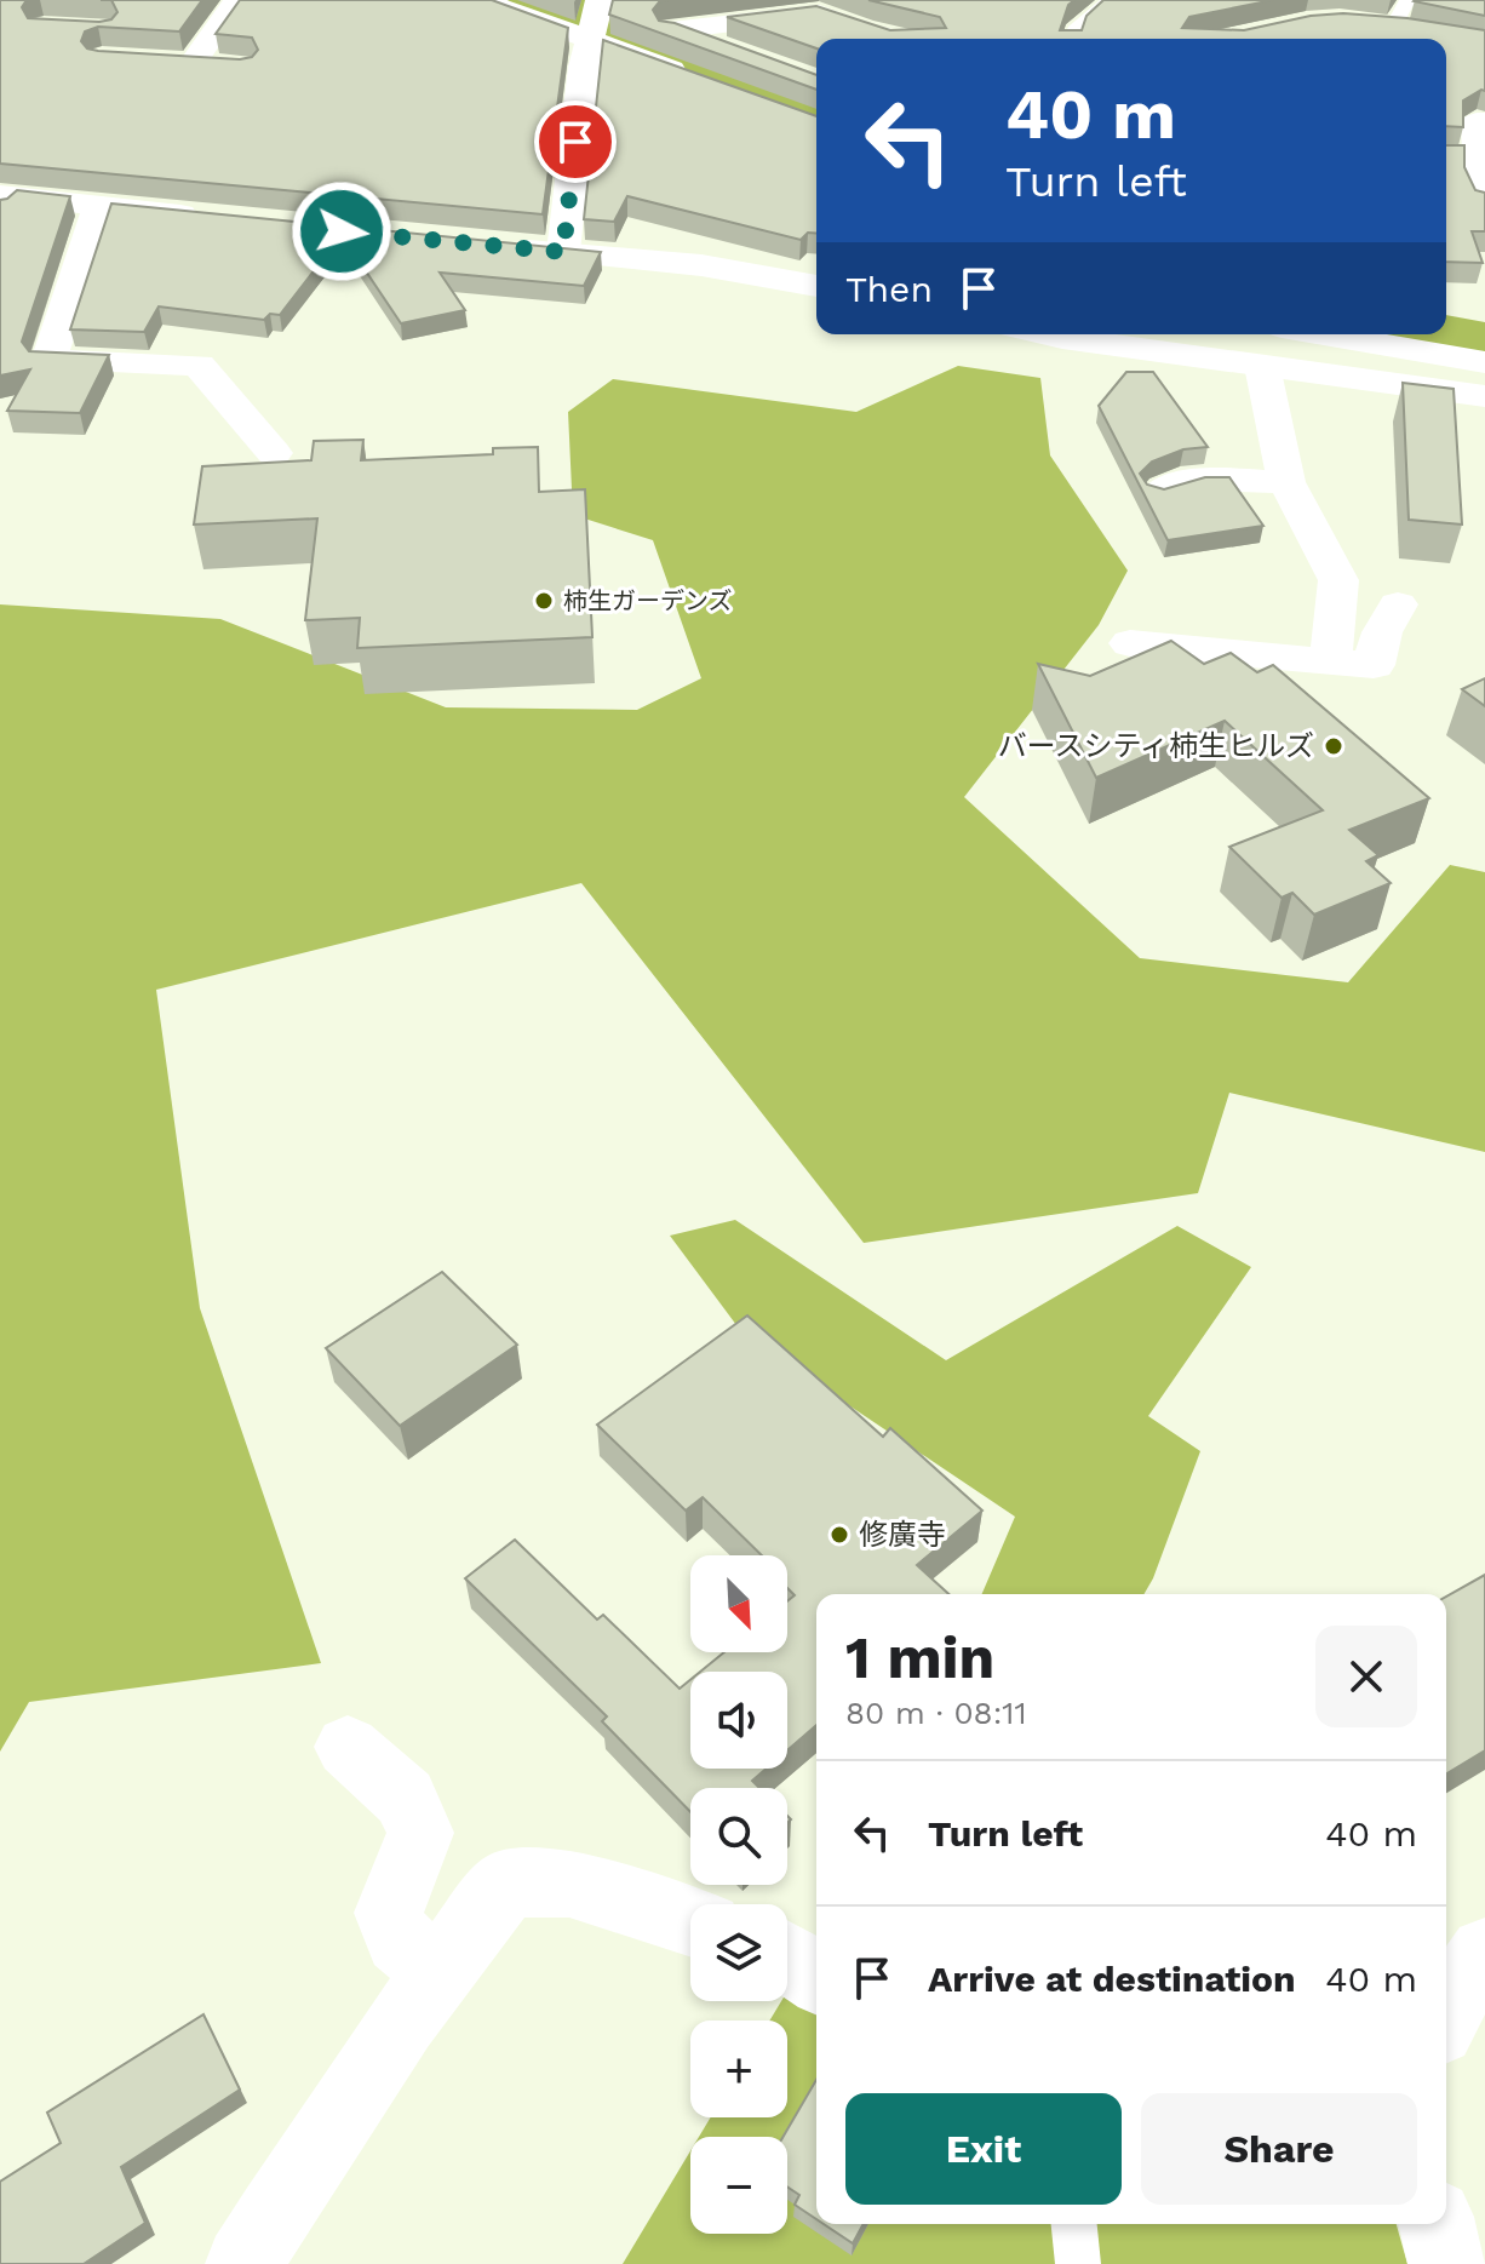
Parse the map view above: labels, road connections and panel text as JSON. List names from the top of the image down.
{
  "places": ["柿生ガーデンズ", "バースシティ柿生ヒルズ", "修廣寺"],
  "north": "bottom right",
  "page": {
    "turn": ["40 m", "Turn left"],
    "then": "Then",
    "map_buttons": ["+", "−"],
    "heading": ["1 min", "80 m · 08:11"],
    "list": [
      {
        "name": "Turn left",
        "value": "40 m"
      },
      {
        "name": "Arrive at destination",
        "value": "40 m"
      }
    ],
    "buttons": ["Exit", "Share"]
  }
}
